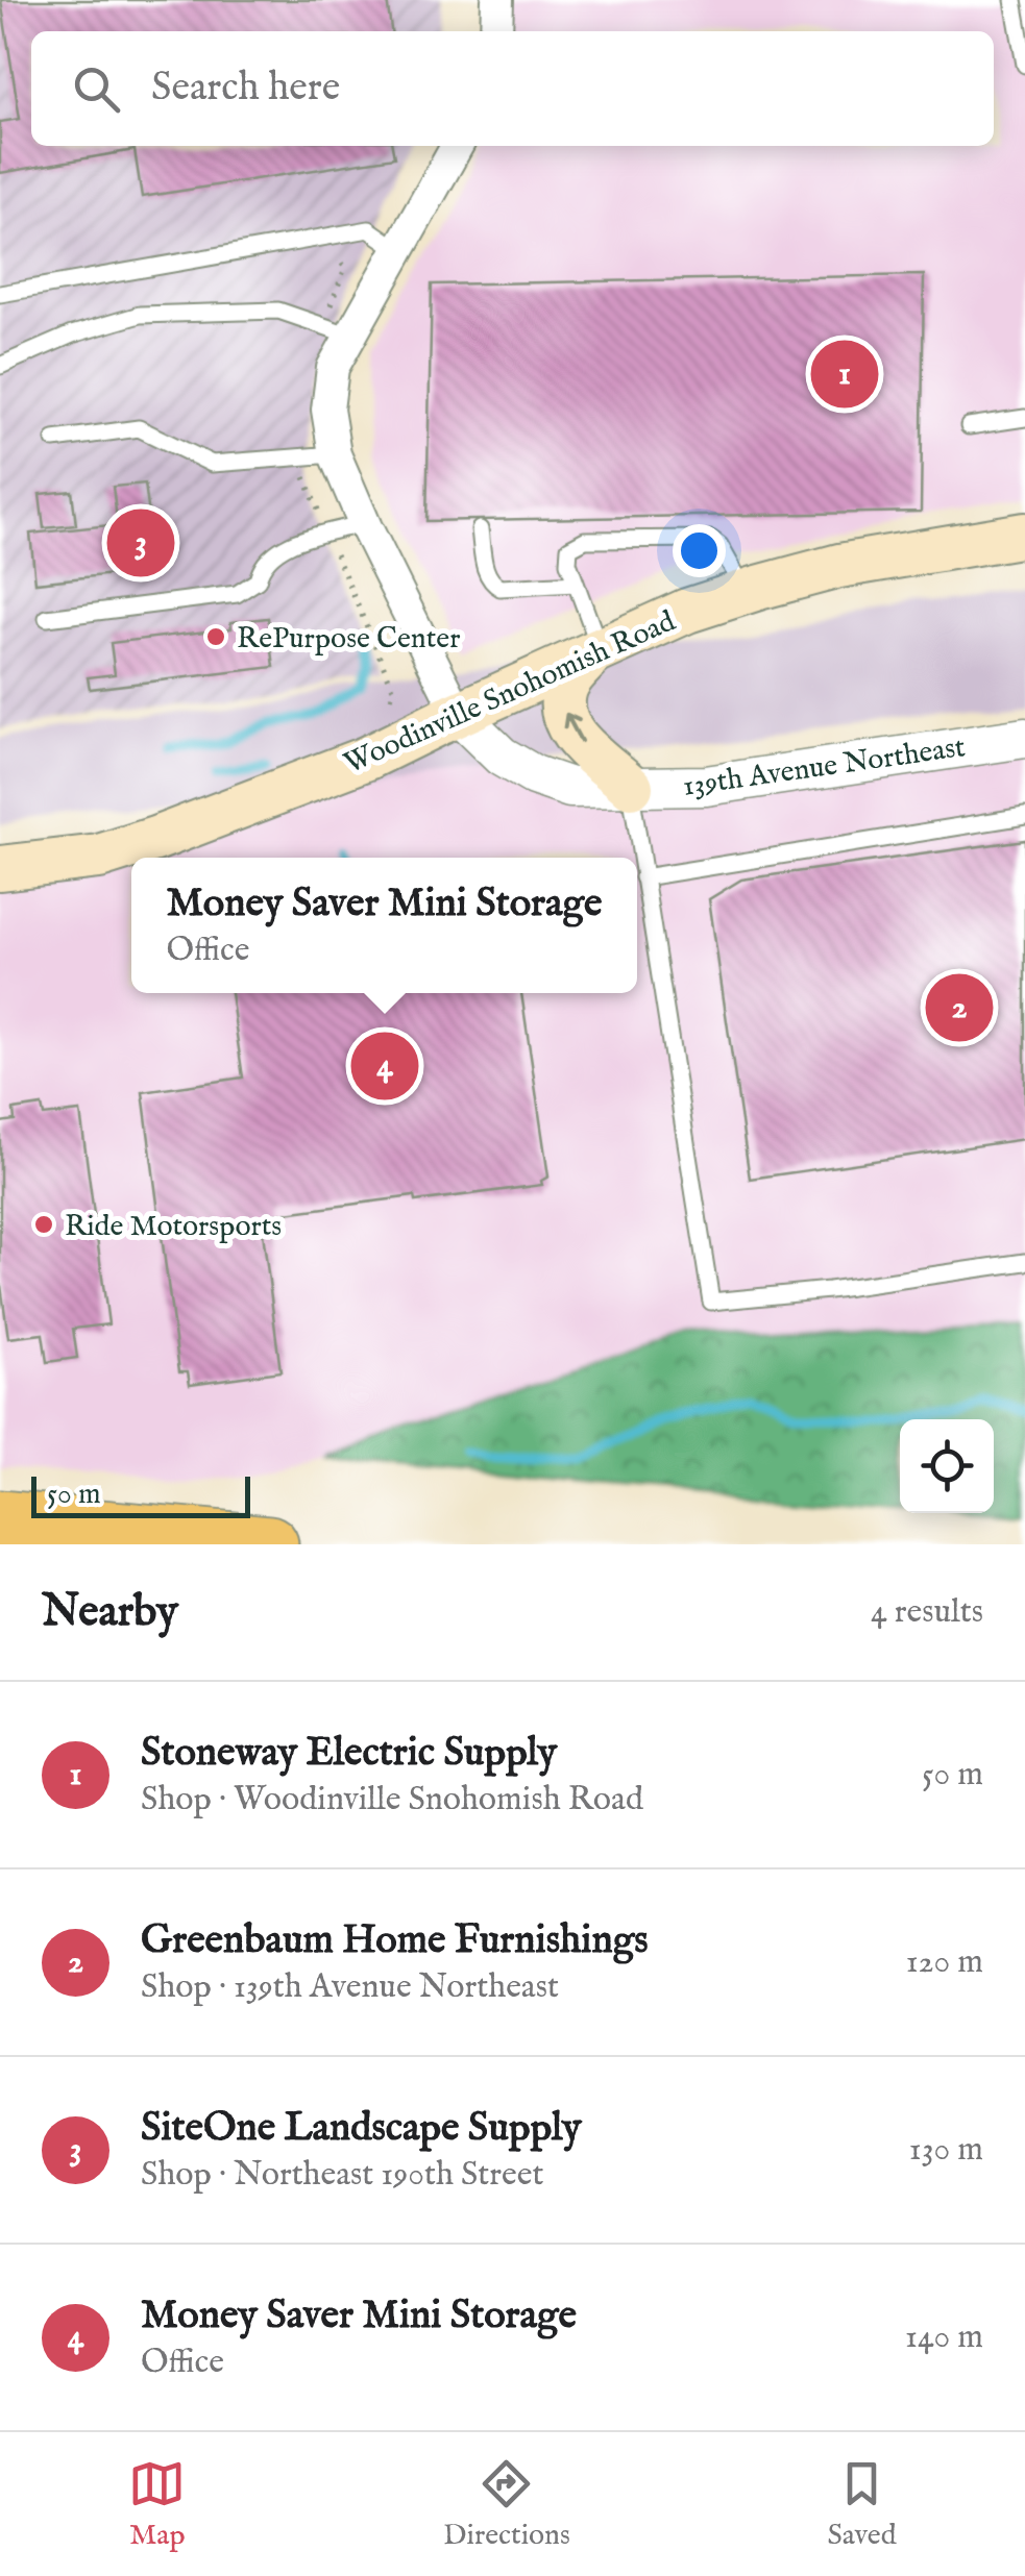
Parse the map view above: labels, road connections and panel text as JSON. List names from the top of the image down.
{
  "streets": {
    "main road": ["Woodinville Snohomish Road"],
    "street": ["139th Avenue Northeast"]
  },
  "crossings": [
    ["Woodinville Snohomish Road", "139th Avenue Northeast"]
  ],
  "places": ["RePurpose Center", "Ride Motorsports"],
  "scale_bar": "50 m",
  "page": {
    "search": "Search here",
    "pins": [
      "1",
      "3",
      "2",
      "4"
    ],
    "popup": ["Money Saver Mini Storage", "Office"],
    "scale": "50 m",
    "heading": ["Nearby", "4 results"],
    "list": [
      {
        "mark": "1",
        "name": "Stoneway Electric Supply",
        "note": "Shop · Woodinville Snohomish Road",
        "value": "50 m"
      },
      {
        "mark": "2",
        "name": "Greenbaum Home Furnishings",
        "note": "Shop · 139th Avenue Northeast",
        "value": "120 m"
      },
      {
        "mark": "3",
        "name": "SiteOne Landscape Supply",
        "note": "Shop · Northeast 190th Street",
        "value": "130 m"
      },
      {
        "mark": "4",
        "name": "Money Saver Mini Storage",
        "note": "Office",
        "value": "140 m"
      }
    ],
    "nav": ["Map", "Directions", "Saved"]
  }
}
